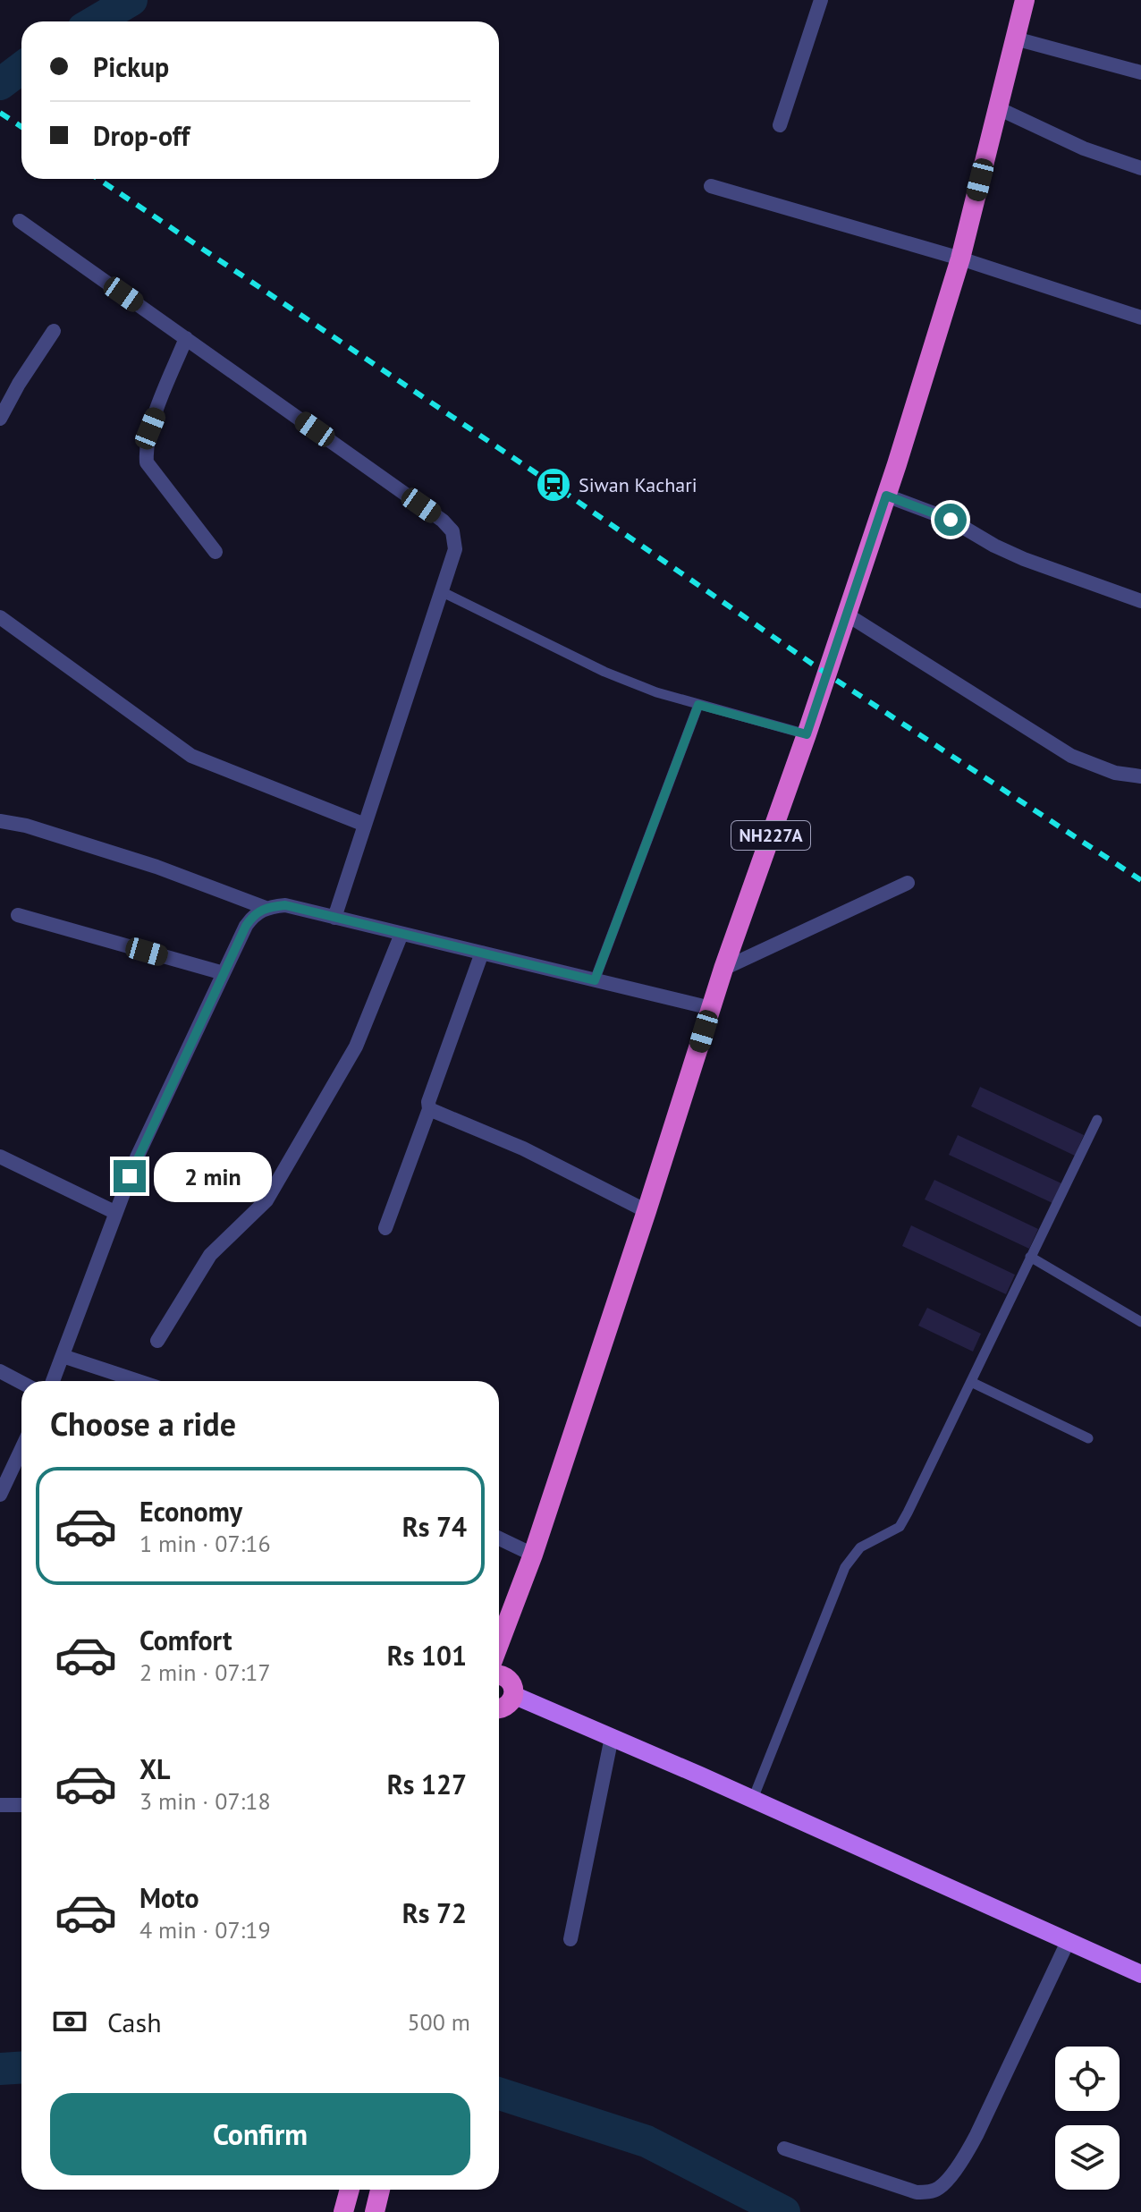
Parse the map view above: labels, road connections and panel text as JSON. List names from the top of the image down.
{
  "streets": {
    "highway": ["NH227A"]
  },
  "places": {
    "station": ["Siwan Kachari"]
  },
  "page": {
    "banner": ["Pickup", "Drop-off"],
    "bubble": "2 min",
    "heading": "Choose a ride",
    "list": [
      {
        "name": "Economy",
        "note": "1 min · 07:16",
        "value": "Rs 74"
      },
      {
        "name": "Comfort",
        "note": "2 min · 07:17",
        "value": "Rs 101"
      },
      {
        "name": "XL",
        "note": "3 min · 07:18",
        "value": "Rs 127"
      },
      {
        "name": "Moto",
        "note": "4 min · 07:19",
        "value": "Rs 72"
      }
    ],
    "pay": ["Cash", "500 m"],
    "buttons": "Confirm"
  }
}
